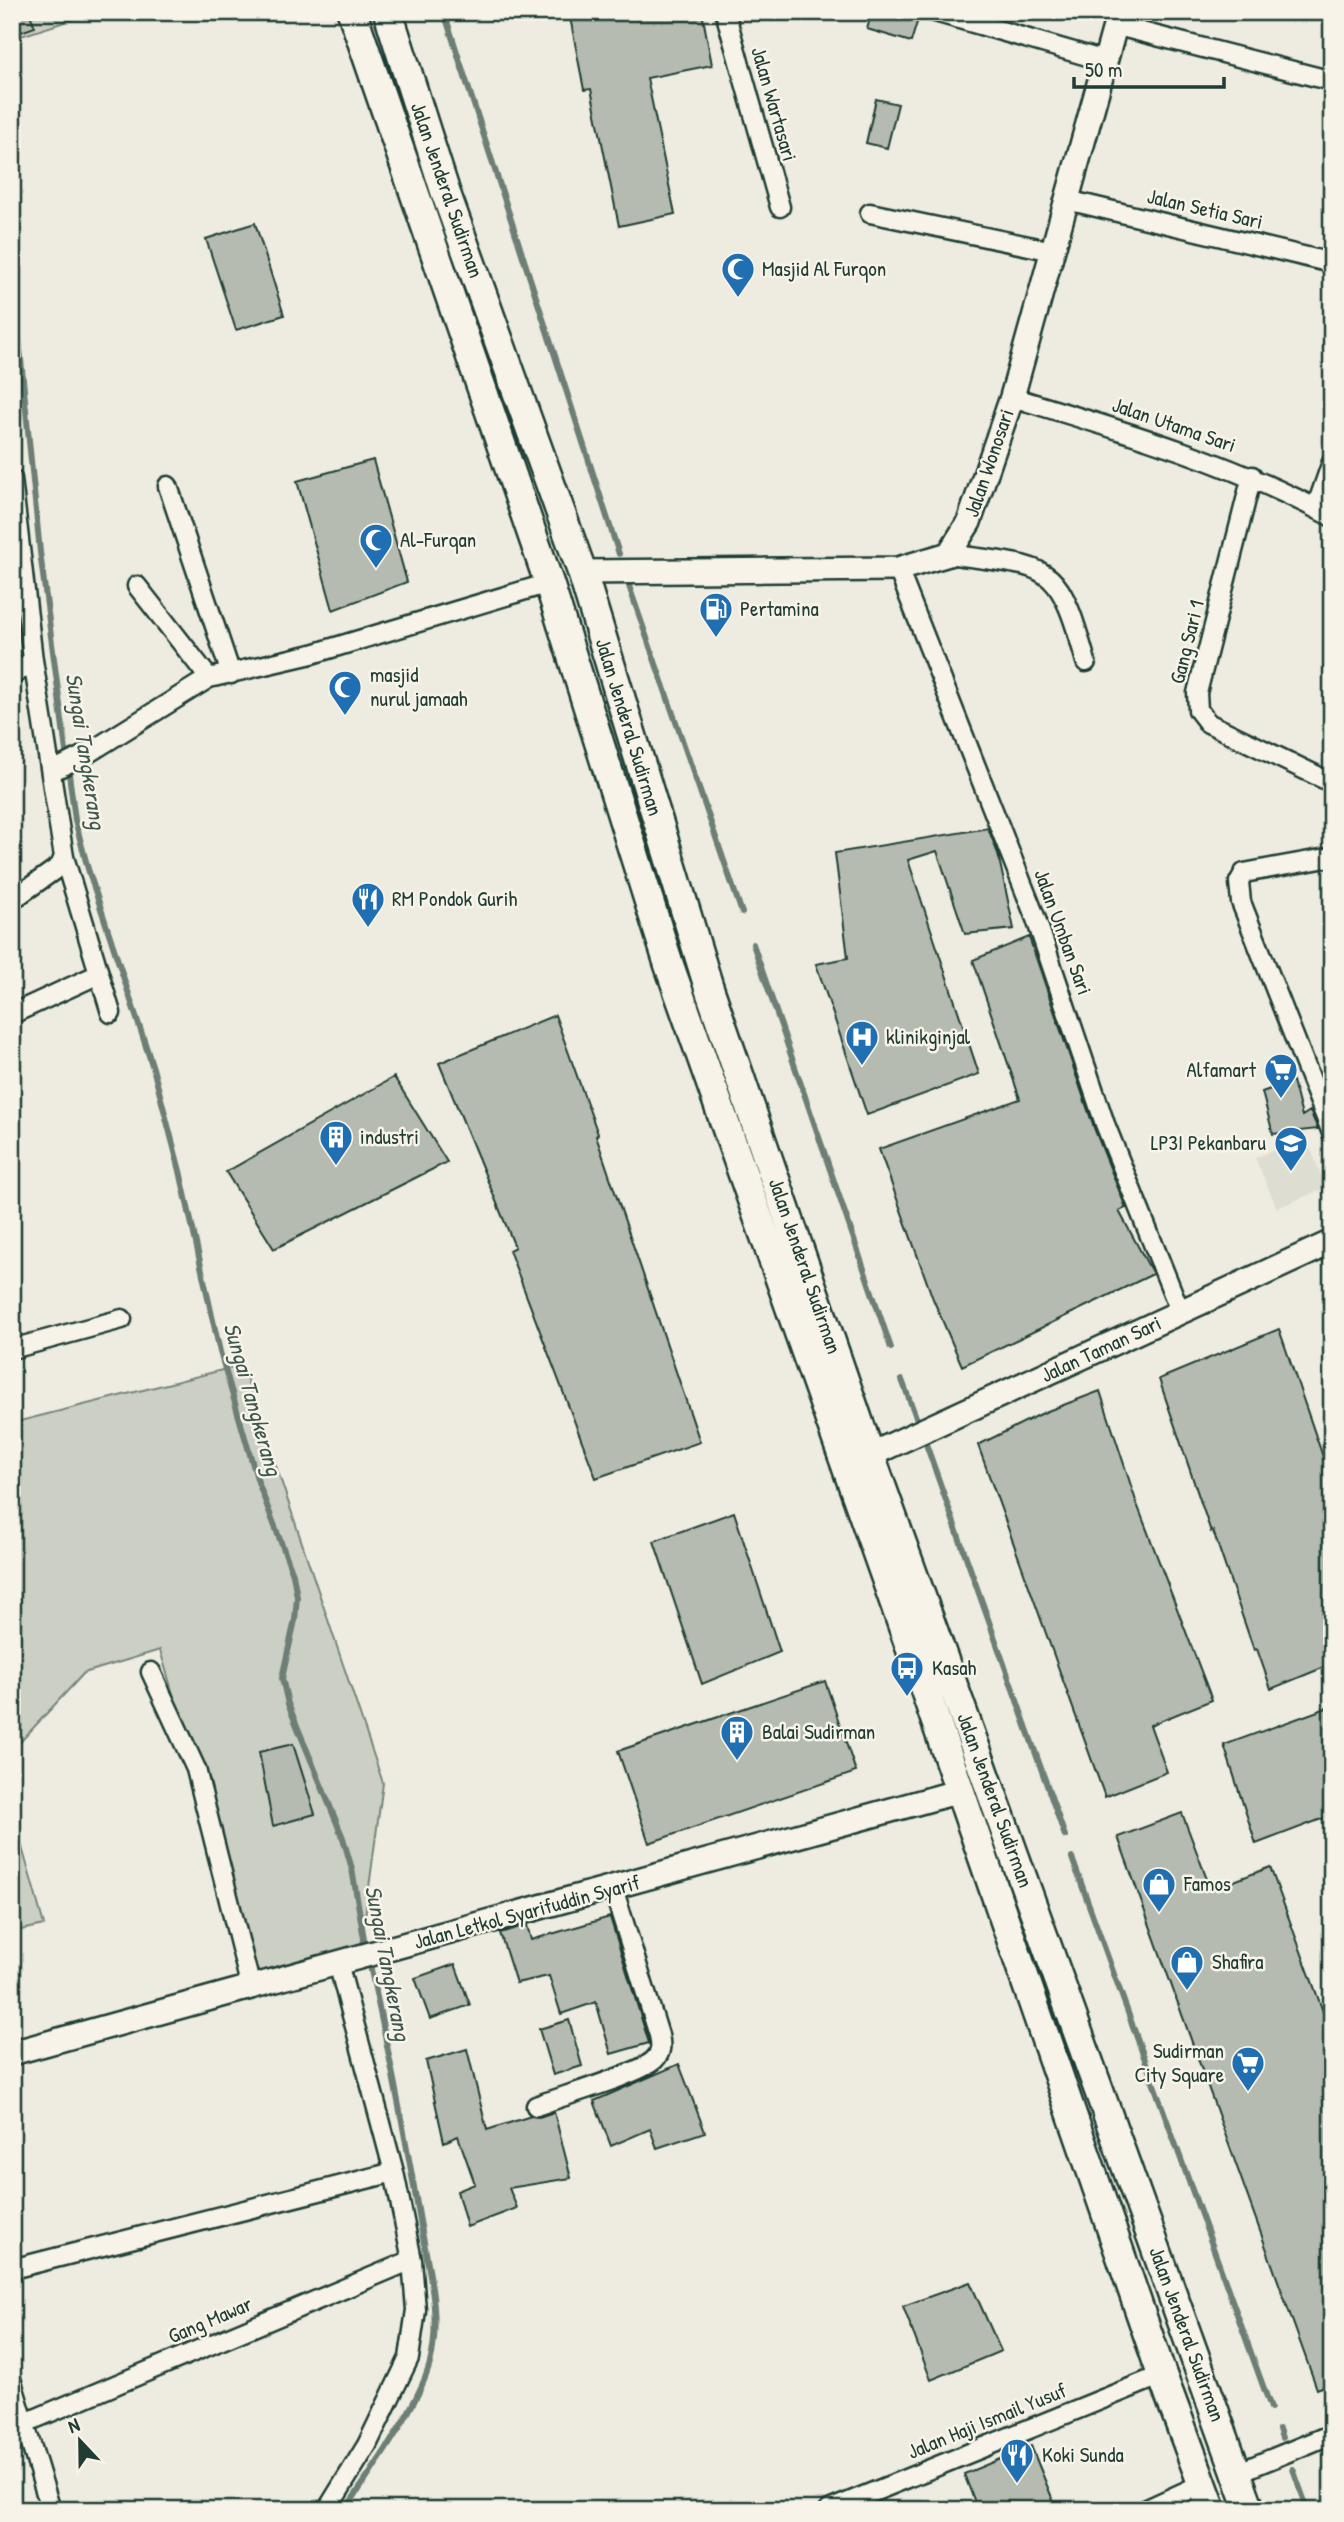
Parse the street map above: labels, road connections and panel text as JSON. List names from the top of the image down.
{
  "streets": {
    "main road": ["Jalan Jenderal Sudirman"],
    "street": [
      "Jalan Wartasari",
      "Jalan Setia Sari",
      "Jalan Utama Sari",
      "Jalan Wonosari",
      "Gang Sari 1",
      "Jalan Umban Sari",
      "Jalan Taman Sari",
      "Jalan Letkol Syarifuddin Syarif",
      "Gang Mawar",
      "Jalan Haji Ismail Yusuf"
    ]
  },
  "crossings": [
    ["Jalan Jenderal Sudirman", "Jalan Taman Sari"],
    ["Jalan Jenderal Sudirman", "Jalan Letkol Syarifuddin Syarif"],
    ["Jalan Jenderal Sudirman", "Jalan Haji Ismail Yusuf"],
    ["Jalan Setia Sari", "Jalan Wonosari"],
    ["Jalan Utama Sari", "Jalan Wonosari"],
    ["Jalan Utama Sari", "Gang Sari 1"],
    ["Jalan Umban Sari", "Jalan Taman Sari"]
  ],
  "water": ["Sungai Tangkerang"],
  "places": {
    "mosque": ["Masjid Al Furqon", "Al-Furqan", "masjid nurul jamaah"],
    "fuel station": ["Pertamina"],
    "restaurant": ["RM Pondok Gurih", "Koki Sunda"],
    "hospital": ["klinikginjal"],
    "supermarket": ["Alfamart", "Sudirman City Square"],
    "building": ["industri", "Balai Sudirman"],
    "school or university": ["LP3I Pekanbaru"],
    "bus stop": ["Kasah"],
    "shop": ["Famos", "Shafira"]
  },
  "scale_bar": "50 m",
  "north": "top"
}
